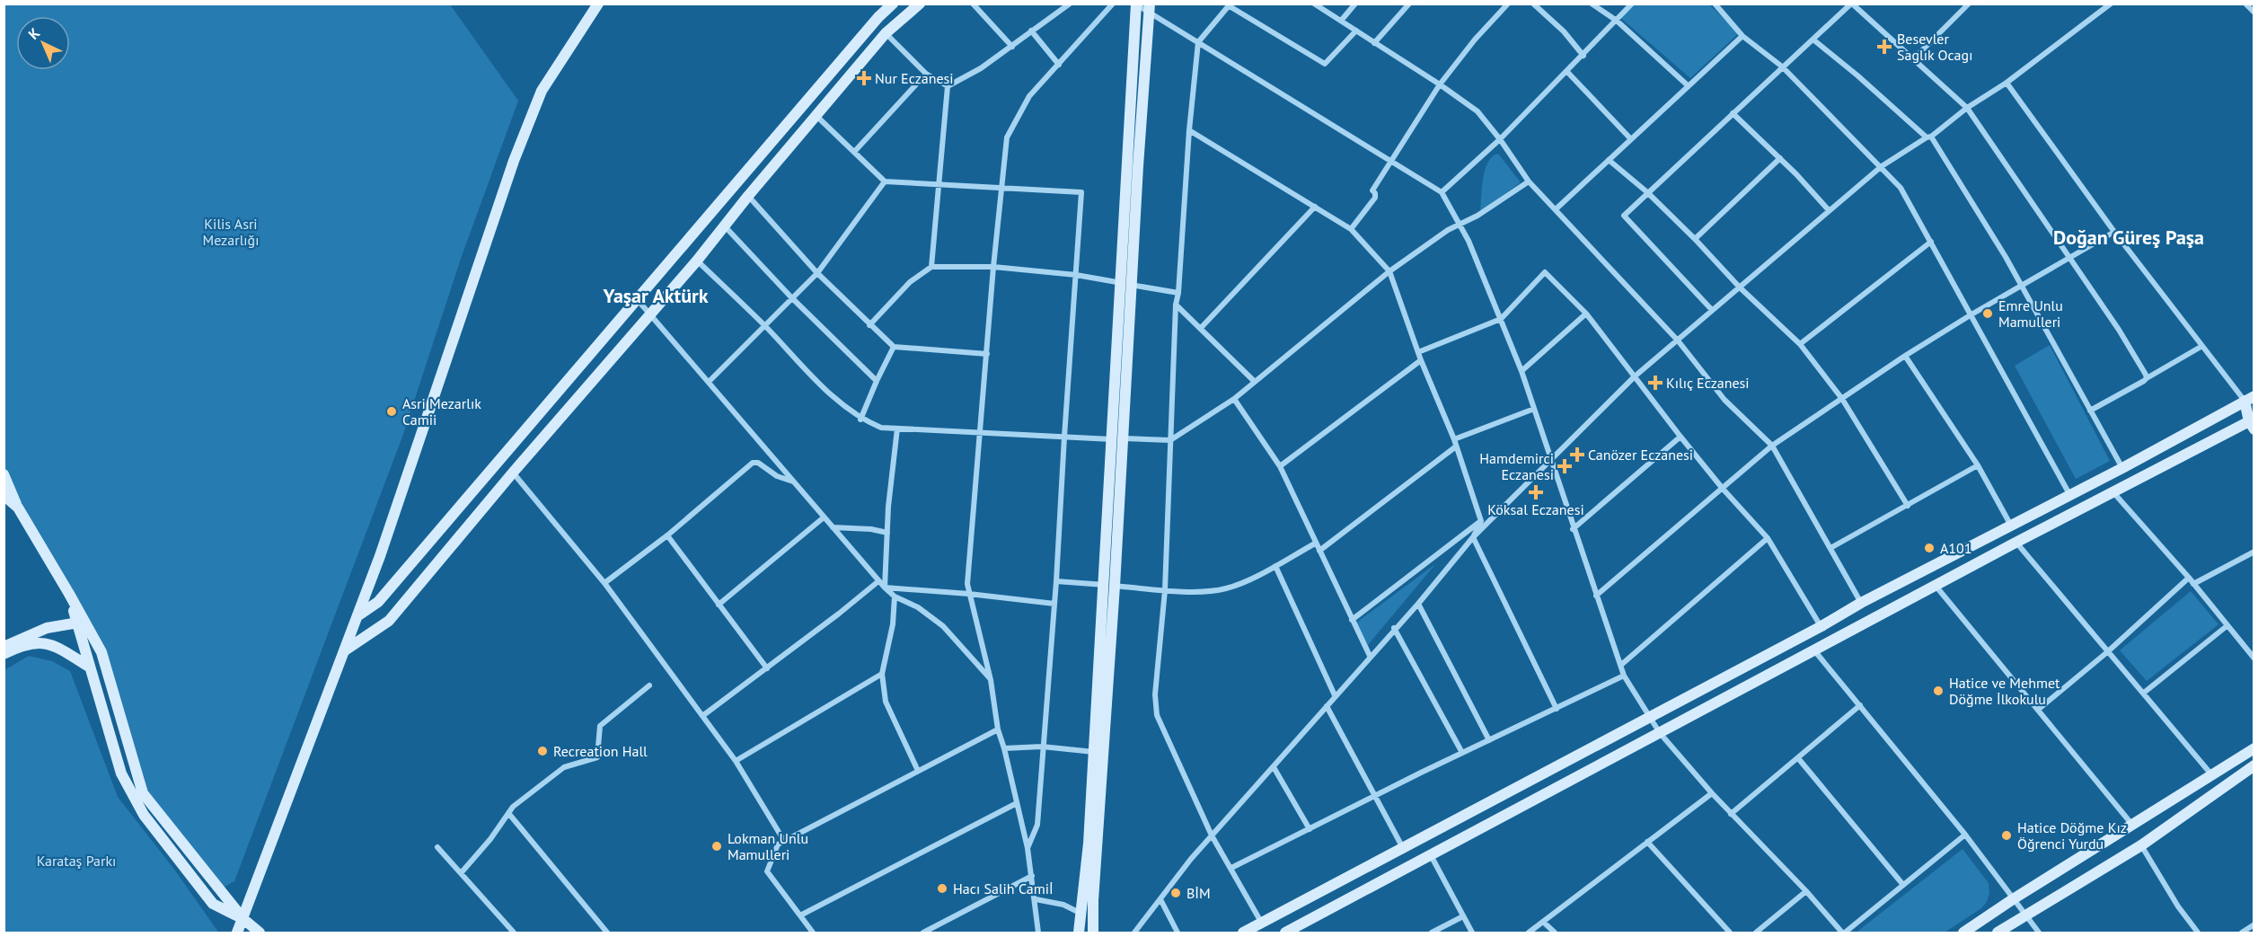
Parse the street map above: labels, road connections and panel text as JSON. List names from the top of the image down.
{
  "districts": ["Doğan Güreş Paşa", "Yaşar Aktürk"],
  "parks": ["Kilis Asri Mezarlığı", "Karataş Parkı"],
  "places": {
    "health": [
      "Besevler Saglık Ocagı",
      "Nur Eczanesi",
      "Kılıç Eczanesi",
      "Canözer Eczanesi",
      "Hamdemirci Eczanesi",
      "Köksal Eczanesi"
    ],
    "other": [
      "Emre Unlu Mamulleri",
      "Asri Mezarlık Camii",
      "A101",
      "Hatice ve Mehmet Döğme İlkokulu",
      "Recreation Hall",
      "Hatice Döğme Kız Öğrenci Yurdu",
      "Lokman Unlu Mamulleri",
      "Hacı Salih Camiİ",
      "BİM"
    ]
  },
  "north": "top left"
}
